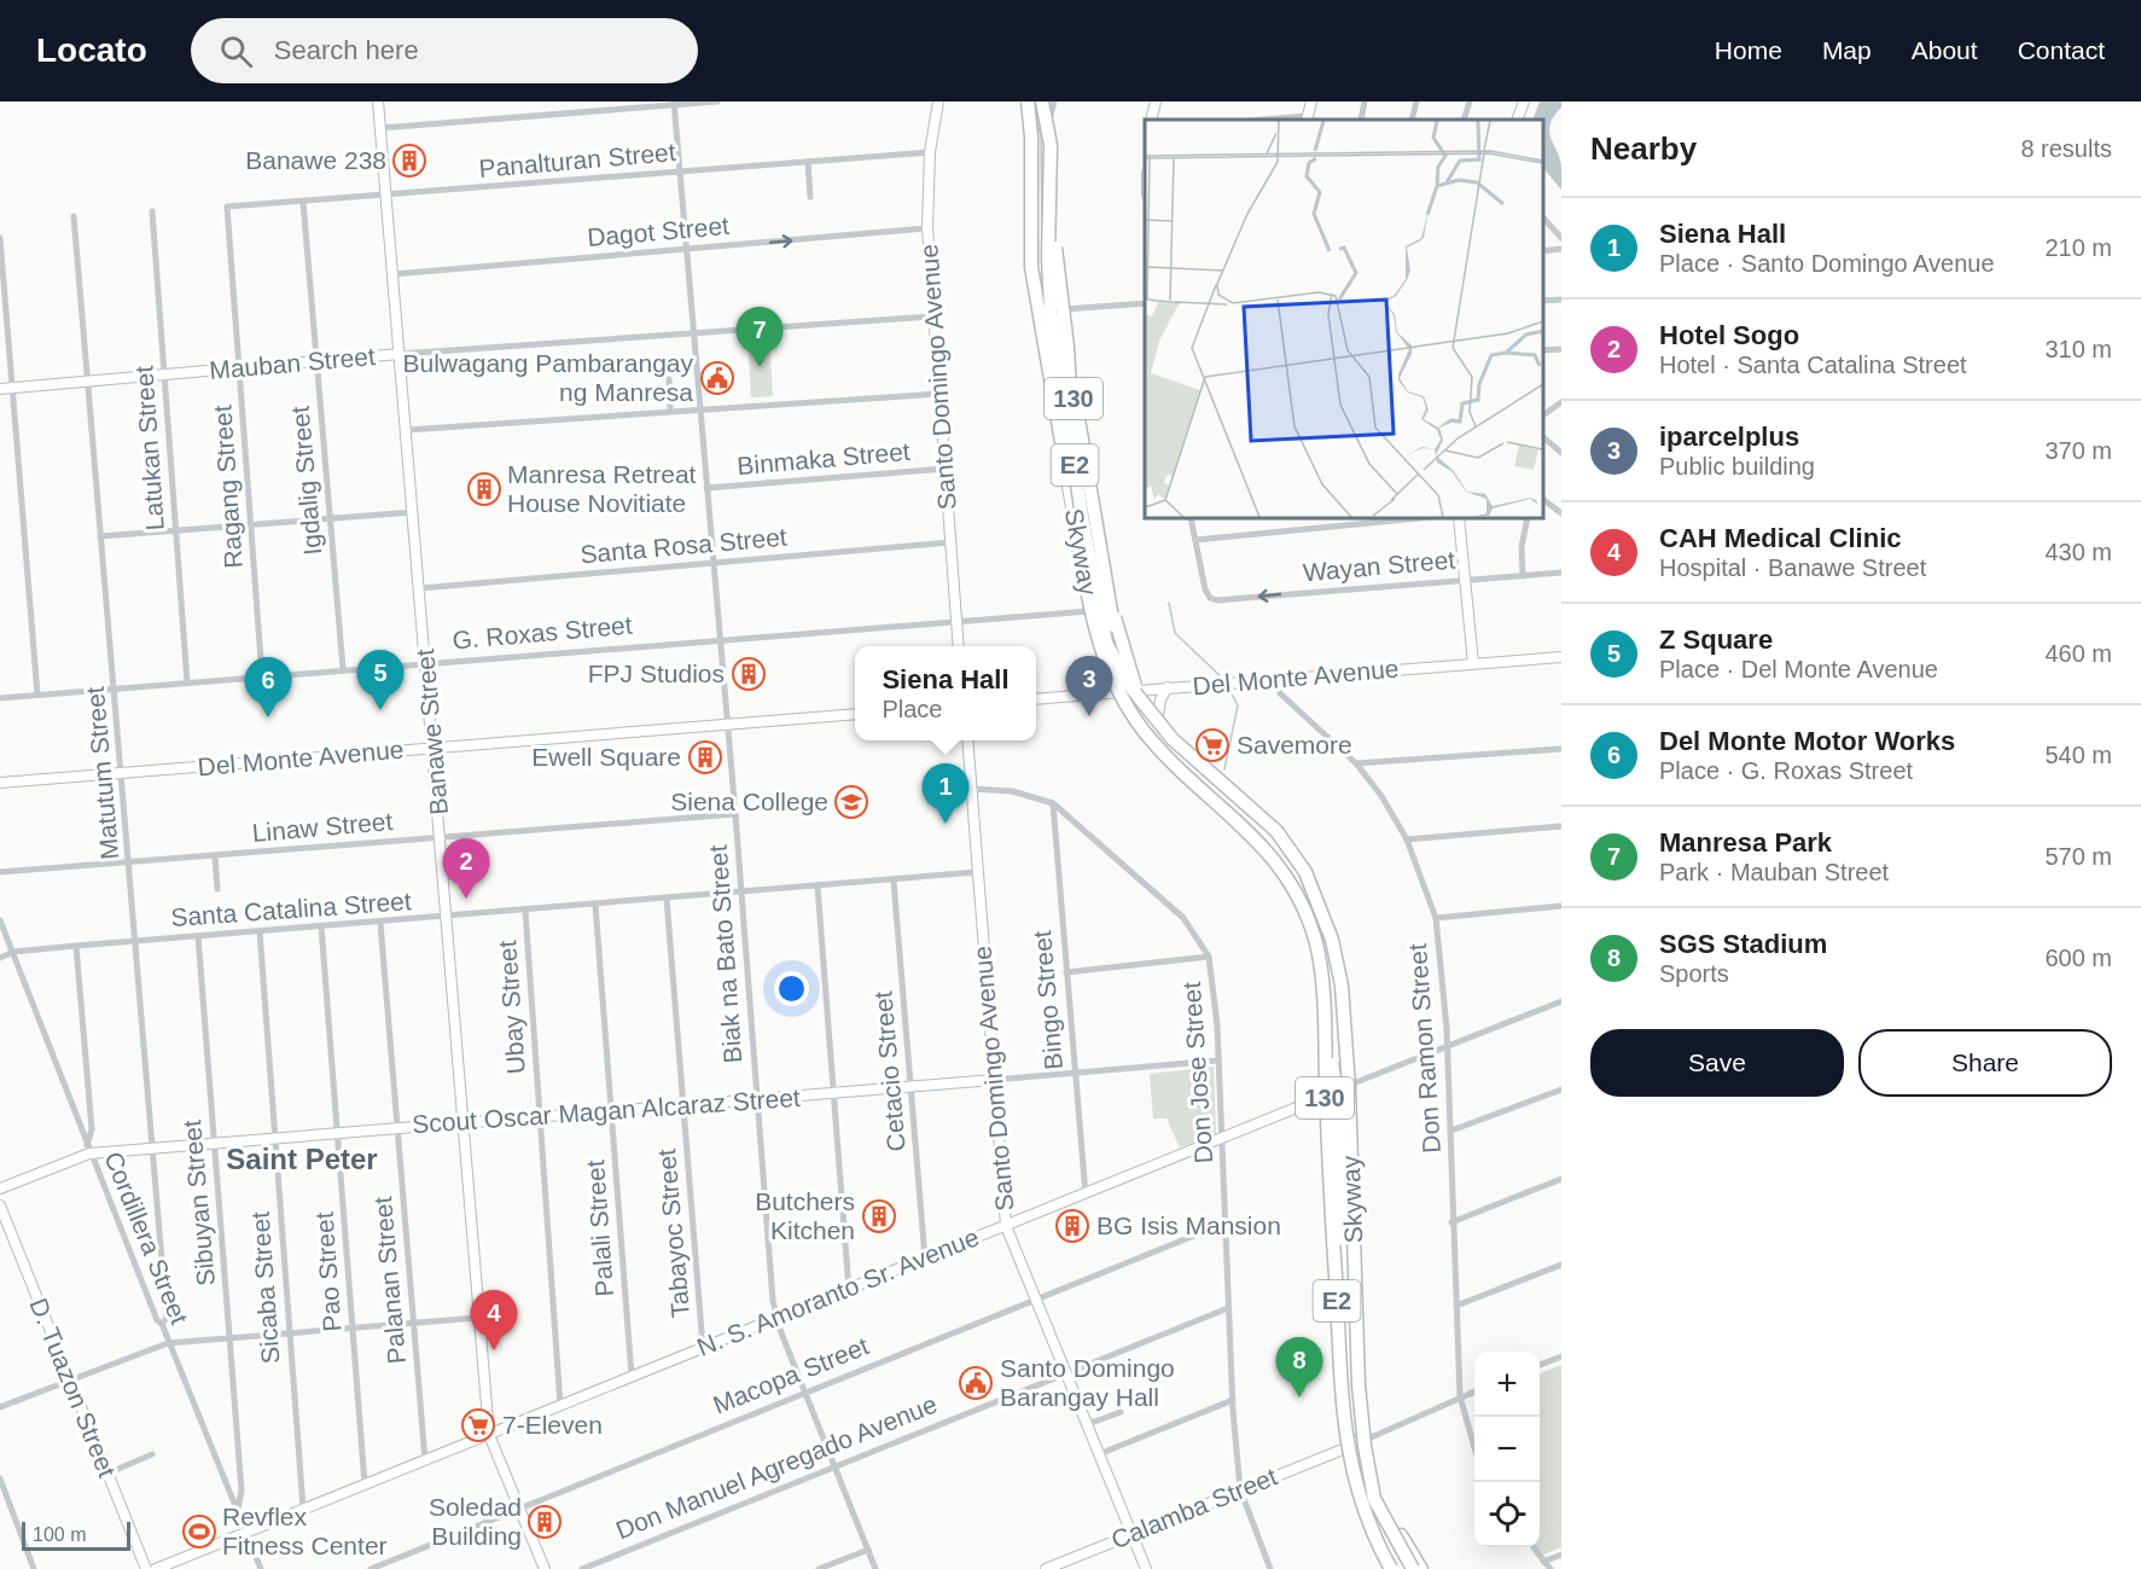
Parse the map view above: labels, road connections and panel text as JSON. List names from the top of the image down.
{
  "streets": {
    "highway": ["E2", "Skyway"],
    "main road": [
      "Mauban Street",
      "Santo Domingo Avenue",
      "130",
      "Del Monte Avenue",
      "Banawe Street",
      "Scout Oscar Magan Alcaraz Street",
      "N. S. Amoranto Sr. Avenue",
      "D. Tuazon Street",
      "Calamba Street"
    ],
    "street": [
      "Panalturan Street",
      "Dagot Street",
      "Latukan Street",
      "Binmaka Street",
      "Igdalig Street",
      "Ragang Street",
      "Santa Rosa Street",
      "Wayan Street",
      "G. Roxas Street",
      "Matutum Street",
      "Linaw Street",
      "Santa Catalina Street",
      "Biak na Bato Street",
      "Bingo Street",
      "Ubay Street",
      "Don Ramon Street",
      "Cetacio Street",
      "Don Jose Street",
      "Sibuyan Street",
      "Palali Street",
      "Tabayoc Street",
      "Cordillera Street",
      "Pao Street",
      "Palanan Street",
      "Sicaba Street",
      "Macopa Street",
      "Don Manuel Agregado Avenue"
    ]
  },
  "crossings": [
    ["Panalturan Street", "Santo Domingo Avenue"],
    ["Panalturan Street", "Igdalig Street"],
    ["Panalturan Street", "Ragang Street"],
    ["Panalturan Street", "Banawe Street"],
    ["Panalturan Street", "Biak na Bato Street"],
    ["Dagot Street", "Santo Domingo Avenue"],
    ["Dagot Street", "Banawe Street"],
    ["Dagot Street", "Biak na Bato Street"],
    ["Mauban Street", "Santo Domingo Avenue"],
    ["Mauban Street", "Latukan Street"],
    ["Mauban Street", "Igdalig Street"],
    ["Mauban Street", "Ragang Street"],
    ["Mauban Street", "Banawe Street"],
    ["Mauban Street", "Matutum Street"],
    ["Mauban Street", "Biak na Bato Street"],
    ["Santo Domingo Avenue", "Binmaka Street"],
    ["Santo Domingo Avenue", "Santa Rosa Street"],
    ["Santo Domingo Avenue", "G. Roxas Street"],
    ["Santo Domingo Avenue", "Santa Catalina Street"],
    ["Santo Domingo Avenue", "Don Jose Street"],
    ["Santo Domingo Avenue", "Scout Oscar Magan Alcaraz Street"],
    ["Santo Domingo Avenue", "N. S. Amoranto Sr. Avenue"],
    ["Santo Domingo Avenue", "Macopa Street"],
    ["Santo Domingo Avenue", "Don Manuel Agregado Avenue"],
    ["Santo Domingo Avenue", "Calamba Street"],
    ["130", "Skyway"],
    ["130", "G. Roxas Street"],
    ["130", "Del Monte Avenue"],
    ["130", "N. S. Amoranto Sr. Avenue"],
    ["130", "Calamba Street"],
    ["Latukan Street", "G. Roxas Street"],
    ["Binmaka Street", "Biak na Bato Street"],
    ["Igdalig Street", "G. Roxas Street"],
    ["Ragang Street", "G. Roxas Street"],
    ["Santa Rosa Street", "Banawe Street"],
    ["Santa Rosa Street", "Biak na Bato Street"],
    ["Skyway", "Del Monte Avenue"],
    ["G. Roxas Street", "Banawe Street"],
    ["G. Roxas Street", "Matutum Street"],
    ["G. Roxas Street", "Biak na Bato Street"],
    ["Del Monte Avenue", "Banawe Street"],
    ["Del Monte Avenue", "Matutum Street"],
    ["Del Monte Avenue", "Biak na Bato Street"],
    ["Del Monte Avenue", "Don Ramon Street"],
    ["Banawe Street", "Linaw Street"],
    ["Banawe Street", "Santa Catalina Street"],
    ["Banawe Street", "Scout Oscar Magan Alcaraz Street"],
    ["Banawe Street", "N. S. Amoranto Sr. Avenue"],
    ["Banawe Street", "Macopa Street"],
    ["Matutum Street", "Linaw Street"],
    ["Matutum Street", "Santa Catalina Street"],
    ["Matutum Street", "Scout Oscar Magan Alcaraz Street"],
    ["Matutum Street", "Cordillera Street"],
    ["Linaw Street", "Biak na Bato Street"],
    ["Santa Catalina Street", "Biak na Bato Street"],
    ["Santa Catalina Street", "Ubay Street"],
    ["Santa Catalina Street", "Cetacio Street"],
    ["Santa Catalina Street", "Sibuyan Street"],
    ["Santa Catalina Street", "Palali Street"],
    ["Santa Catalina Street", "Tabayoc Street"],
    ["Santa Catalina Street", "Cordillera Street"],
    ["Santa Catalina Street", "Pao Street"],
    ["Santa Catalina Street", "Palanan Street"],
    ["Santa Catalina Street", "Sicaba Street"],
    ["Biak na Bato Street", "Scout Oscar Magan Alcaraz Street"],
    ["Biak na Bato Street", "N. S. Amoranto Sr. Avenue"],
    ["Biak na Bato Street", "Macopa Street"],
    ["Biak na Bato Street", "Don Manuel Agregado Avenue"],
    ["Bingo Street", "Don Jose Street"],
    ["Bingo Street", "Scout Oscar Magan Alcaraz Street"],
    ["Bingo Street", "N. S. Amoranto Sr. Avenue"],
    ["Ubay Street", "Scout Oscar Magan Alcaraz Street"],
    ["Ubay Street", "N. S. Amoranto Sr. Avenue"],
    ["Don Ramon Street", "N. S. Amoranto Sr. Avenue"],
    ["Cetacio Street", "Scout Oscar Magan Alcaraz Street"],
    ["Cetacio Street", "N. S. Amoranto Sr. Avenue"],
    ["Don Jose Street", "Scout Oscar Magan Alcaraz Street"],
    ["Don Jose Street", "N. S. Amoranto Sr. Avenue"],
    ["Don Jose Street", "Macopa Street"],
    ["Don Jose Street", "Don Manuel Agregado Avenue"],
    ["Don Jose Street", "Calamba Street"],
    ["Scout Oscar Magan Alcaraz Street", "Sibuyan Street"],
    ["Scout Oscar Magan Alcaraz Street", "Palali Street"],
    ["Scout Oscar Magan Alcaraz Street", "Tabayoc Street"],
    ["Scout Oscar Magan Alcaraz Street", "Cordillera Street"],
    ["Scout Oscar Magan Alcaraz Street", "Pao Street"],
    ["Scout Oscar Magan Alcaraz Street", "Palanan Street"],
    ["Scout Oscar Magan Alcaraz Street", "Sicaba Street"],
    ["Sibuyan Street", "Cordillera Street"],
    ["Palali Street", "N. S. Amoranto Sr. Avenue"],
    ["Tabayoc Street", "N. S. Amoranto Sr. Avenue"],
    ["Cordillera Street", "N. S. Amoranto Sr. Avenue"],
    ["Pao Street", "N. S. Amoranto Sr. Avenue"],
    ["Palanan Street", "N. S. Amoranto Sr. Avenue"],
    ["Sicaba Street", "N. S. Amoranto Sr. Avenue"]
  ],
  "one_way": ["Dagot Street", "Wayan Street"],
  "districts": ["Saint Peter"],
  "places": {
    "building": [
      "Banawe 238",
      "Manresa Retreat House Novitiate",
      "FPJ Studios",
      "Ewell Square",
      "Butchers Kitchen",
      "BG Isis Mansion",
      "Soledad Building"
    ],
    "public building": ["Bulwagang Pambarangay ng Manresa", "Santo Domingo Barangay Hall"],
    "supermarket": ["Savemore", "7-Eleven"],
    "school or university": ["Siena College"],
    "sports": ["Revflex Fitness Center"]
  },
  "scale_bar": "100 m",
  "page": {
    "header": "Locato",
    "search": "Search here",
    "nav": [
      "Home",
      "Map",
      "About",
      "Contact"
    ],
    "heading": ["Nearby", "8 results"],
    "list": [
      {
        "mark": "1",
        "name": "Siena Hall",
        "note": "Place · Santo Domingo Avenue",
        "value": "210 m"
      },
      {
        "mark": "2",
        "name": "Hotel Sogo",
        "note": "Hotel · Santa Catalina Street",
        "value": "310 m"
      },
      {
        "mark": "3",
        "name": "iparcelplus",
        "note": "Public building",
        "value": "370 m"
      },
      {
        "mark": "4",
        "name": "CAH Medical Clinic",
        "note": "Hospital · Banawe Street",
        "value": "430 m"
      },
      {
        "mark": "5",
        "name": "Z Square",
        "note": "Place · Del Monte Avenue",
        "value": "460 m"
      },
      {
        "mark": "6",
        "name": "Del Monte Motor Works",
        "note": "Place · G. Roxas Street",
        "value": "540 m"
      },
      {
        "mark": "7",
        "name": "Manresa Park",
        "note": "Park · Mauban Street",
        "value": "570 m"
      },
      {
        "mark": "8",
        "name": "SGS Stadium",
        "note": "Sports",
        "value": "600 m"
      }
    ],
    "pins": [
      "7",
      "5",
      "3",
      "6",
      "1",
      "2",
      "4",
      "8"
    ],
    "popup": ["Siena Hall", "Place"],
    "buttons": ["Save", "Share"],
    "map_buttons": ["+", "−"],
    "scale": "100 m"
  }
}
